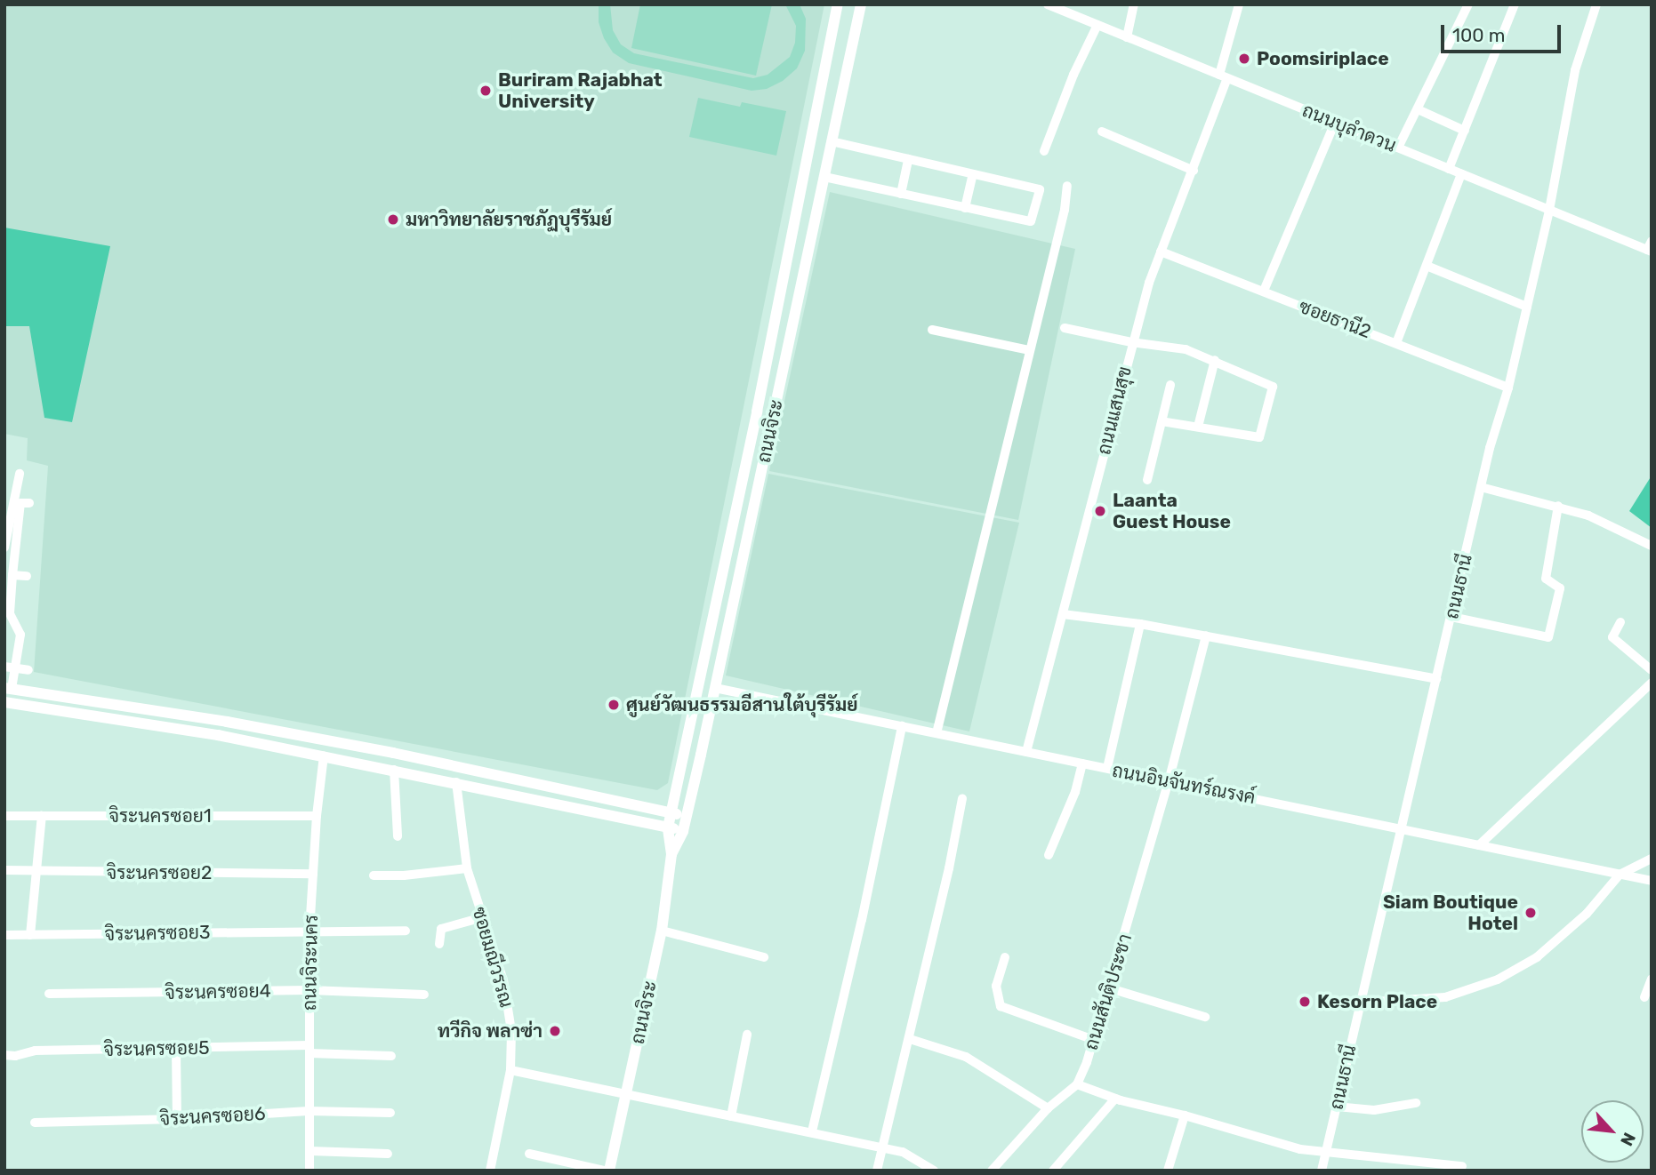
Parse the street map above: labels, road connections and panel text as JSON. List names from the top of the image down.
{
  "streets": {
    "main road": ["ถนนจิระ"],
    "street": [
      "ถนนบุลำดวน",
      "ซอยธานี2",
      "ถนนแสนสุข",
      "ถนนธานี",
      "ถนนอินจันทร์ณรงค์",
      "จิระนครซอย1",
      "จิระนครซอย2",
      "จิระนครซอย3",
      "ซอยมณีวรรณ",
      "ถนนจิระนคร",
      "จิระนครซอย4",
      "ถนนสันติประชา",
      "จิระนครซอย5",
      "จิระนครซอย6"
    ]
  },
  "crossings": [
    ["ถนนบุลำดวน", "ถนนแสนสุข"],
    ["ถนนบุลำดวน", "ถนนธานี"],
    ["ซอยธานี2", "ถนนแสนสุข"],
    ["ซอยธานี2", "ถนนธานี"],
    ["ถนนแสนสุข", "ถนนอินจันทร์ณรงค์"],
    ["ถนนจิระ", "ถนนอินจันทร์ณรงค์"],
    ["ถนนธานี", "ถนนอินจันทร์ณรงค์"],
    ["ถนนอินจันทร์ณรงค์", "ถนนสันติประชา"],
    ["จิระนครซอย1", "ถนนจิระนคร"],
    ["จิระนครซอย2", "ถนนจิระนคร"],
    ["จิระนครซอย3", "ถนนจิระนคร"],
    ["ถนนจิระนคร", "จิระนครซอย4"],
    ["ถนนจิระนคร", "จิระนครซอย5"],
    ["ถนนจิระนคร", "จิระนครซอย6"]
  ],
  "places": [
    "Poomsiriplace",
    "Buriram Rajabhat University",
    "มหาวิทยาลัยราชภัฏบุรีรัมย์",
    "Laanta Guest House",
    "ศูนย์วัฒนธรรมอีสานใต้บุรีรัมย์",
    "Siam Boutique Hotel",
    "Kesorn Place",
    "ทวีกิจ พลาซ่า"
  ],
  "scale_bar": "100 m",
  "north": "bottom right"
}
